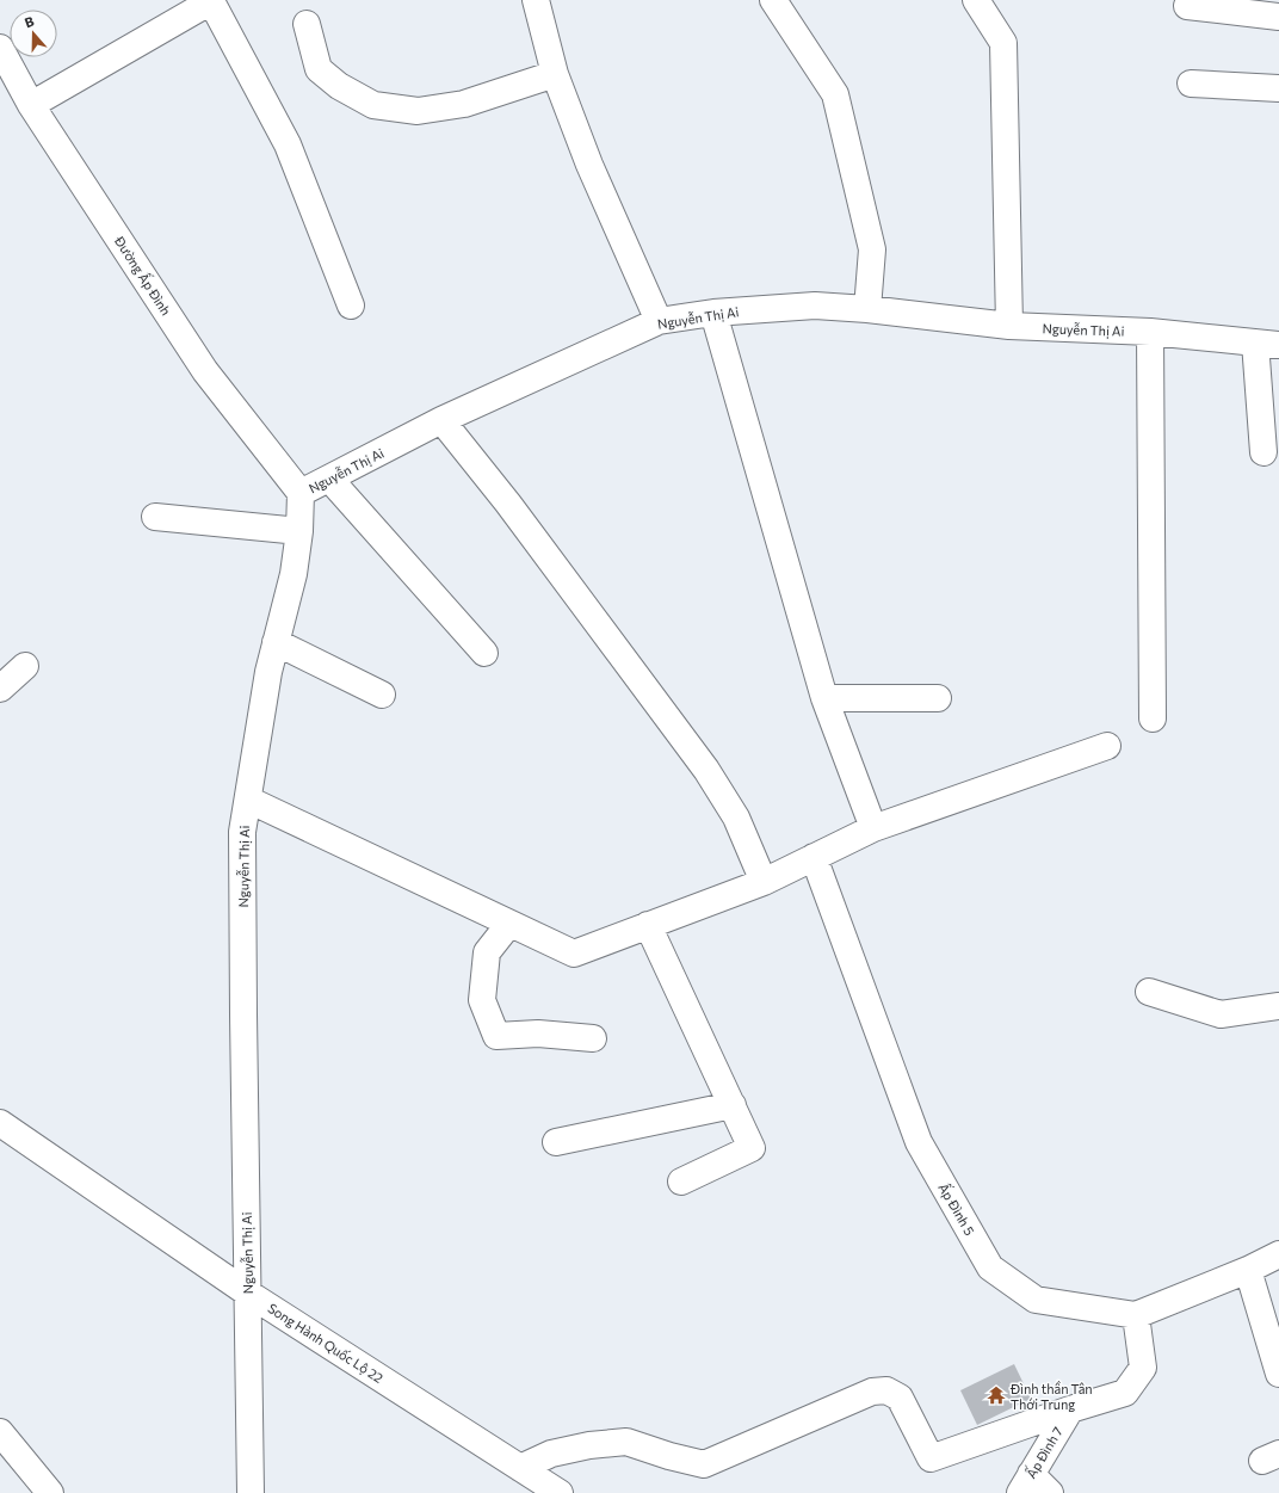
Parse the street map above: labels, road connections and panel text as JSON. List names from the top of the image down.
{
  "streets": {
    "street": [
      "Đường Ấp Đình",
      "Nguyễn Thị Ai",
      "Ấp Đình 5",
      "Song Hành Quốc Lộ 22",
      "Ấp Đình 7"
    ]
  },
  "crossings": [
    ["Đường Ấp Đình", "Nguyễn Thị Ai"],
    ["Nguyễn Thị Ai", "Song Hành Quốc Lộ 22"]
  ],
  "places": {
    "temple": ["Đình thần Tân Thới Trung"]
  },
  "north": "top"
}
